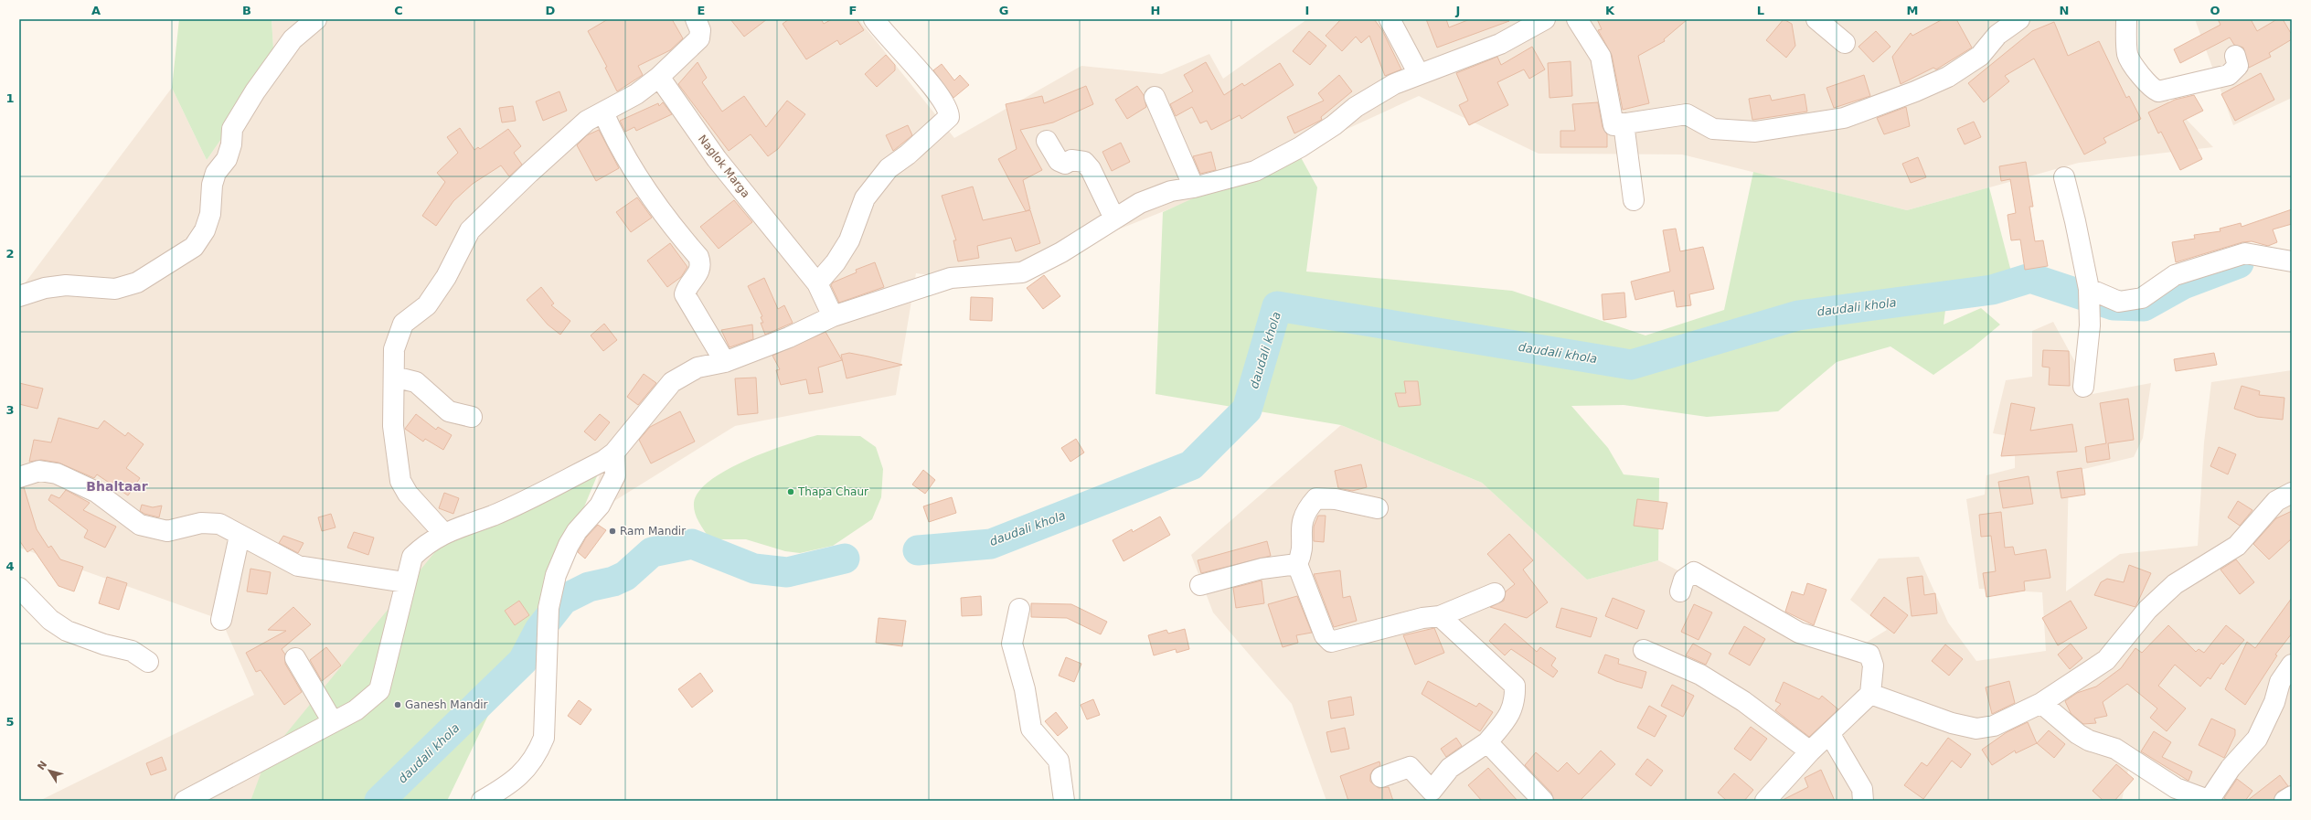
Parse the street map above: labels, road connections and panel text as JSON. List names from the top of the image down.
{
  "streets": {
    "street": ["Naglok Marga"]
  },
  "districts": ["Bhaltaar"],
  "water": ["daudali khola"],
  "places": ["Thapa Chaur", "Ram Mandir", "Ganesh Mandir"],
  "north": "top left",
  "grid": {
    "columns": [
      "A",
      "B",
      "C",
      "D",
      "E",
      "F",
      "G",
      "H",
      "I",
      "J",
      "K",
      "L",
      "M",
      "N",
      "O"
    ],
    "rows": [
      "1",
      "2",
      "3",
      "4",
      "5"
    ]
  }
}
